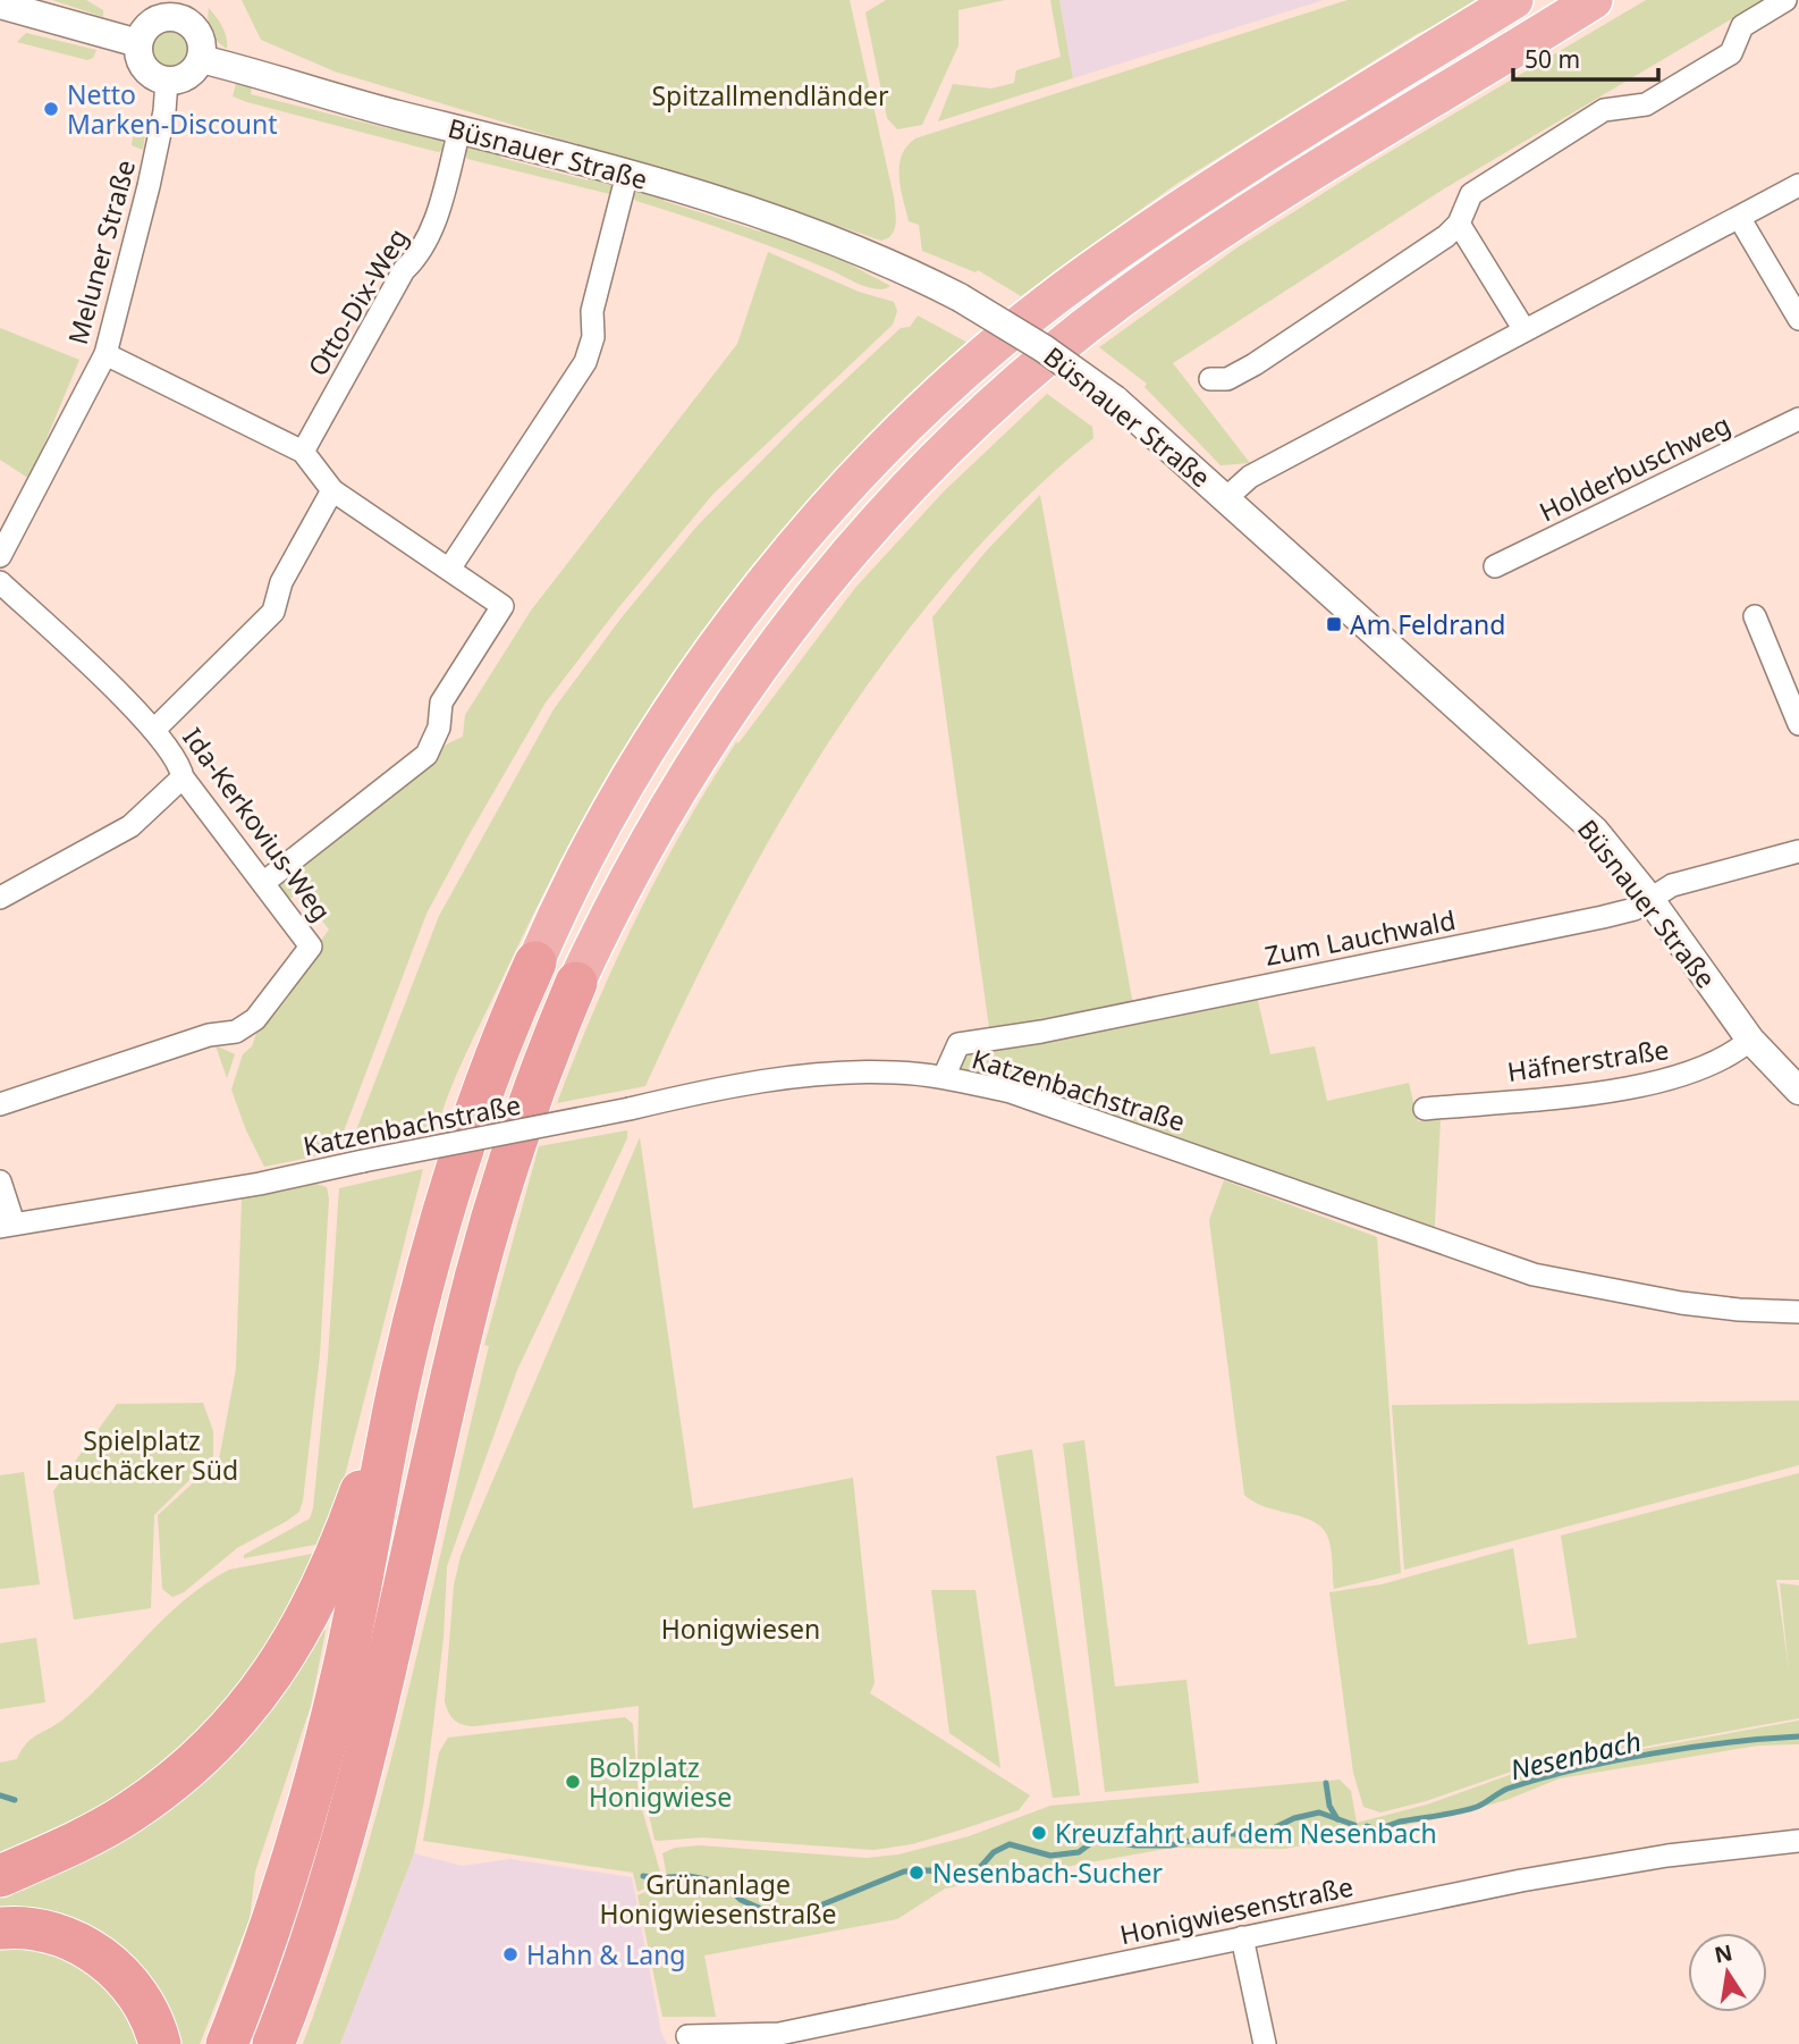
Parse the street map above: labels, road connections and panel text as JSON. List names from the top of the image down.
{
  "streets": {
    "street": [
      "Büsnauer Straße",
      "Meluner Straße",
      "Otto-Dix-Weg",
      "Holderbuschweg",
      "Ida-Kerkovius-Weg",
      "Zum Lauchwald",
      "Häfnerstraße",
      "Katzenbachstraße",
      "Honigwiesenstraße"
    ]
  },
  "crossings": [
    ["Büsnauer Straße", "Meluner Straße"],
    ["Büsnauer Straße", "Otto-Dix-Weg"],
    ["Büsnauer Straße", "Zum Lauchwald"],
    ["Büsnauer Straße", "Häfnerstraße"],
    ["Zum Lauchwald", "Katzenbachstraße"]
  ],
  "water": ["Nesenbach"],
  "parks": [
    "Spitzallmendländer",
    "Spielplatz Lauchäcker Süd",
    "Honigwiesen",
    "Grünanlage Honigwiesenstraße"
  ],
  "places": {
    "other": [
      "Netto Marken-Discount",
      "Bolzplatz Honigwiese",
      "Kreuzfahrt auf dem Nesenbach",
      "Nesenbach-Sucher",
      "Hahn & Lang"
    ],
    "transit": ["Am Feldrand"]
  },
  "scale_bar": "50 m",
  "north": "top"
}
